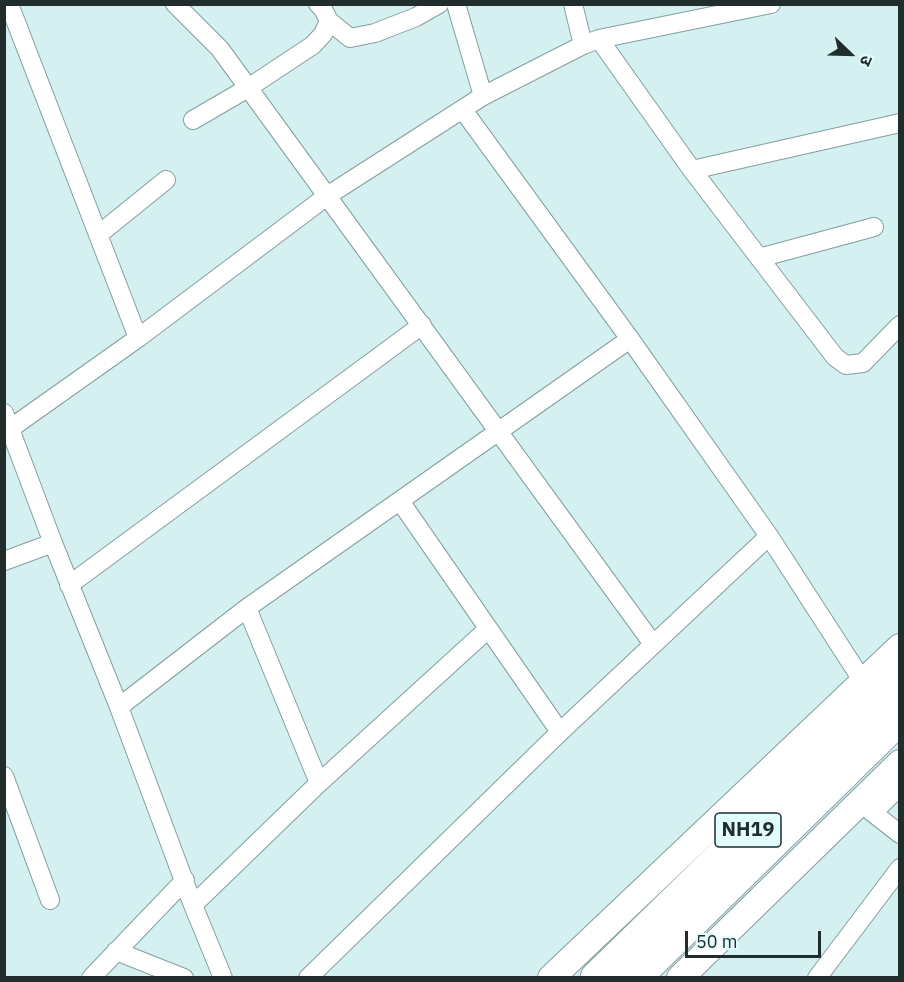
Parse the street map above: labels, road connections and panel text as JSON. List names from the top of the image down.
{
  "streets": {
    "highway": ["NH19"]
  },
  "scale_bar": "50 m",
  "north": "bottom right"
}
